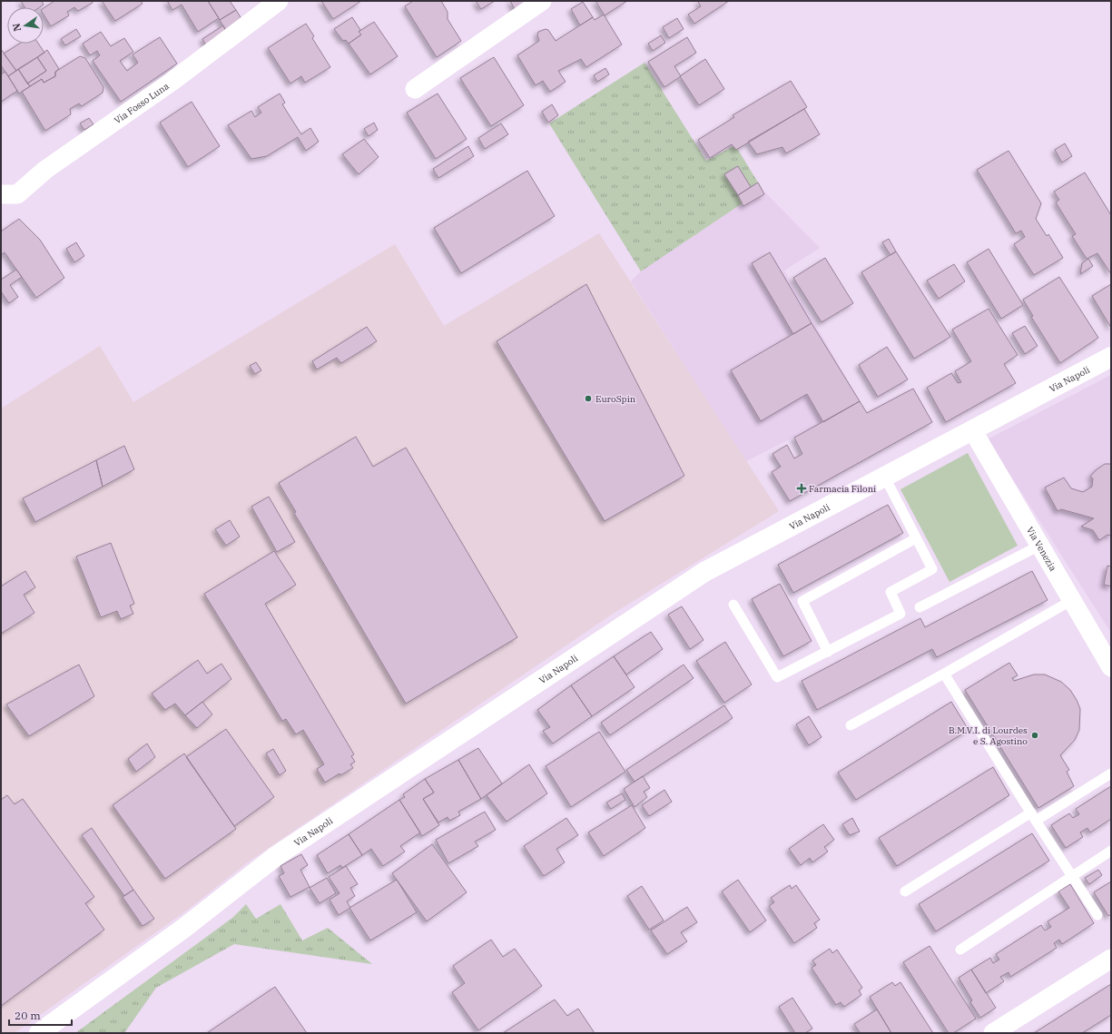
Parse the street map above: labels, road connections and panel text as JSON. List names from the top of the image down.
{
  "streets": {
    "street": ["Via Fosso Luna", "Via Napoli", "Via Venezia"]
  },
  "crossings": [
    ["Via Napoli", "Via Venezia"]
  ],
  "places": {
    "other": ["EuroSpin", "B.M.V.I. di Lourdes e S. Agostino"],
    "health": ["Farmacia Filoni"]
  },
  "scale_bar": "20 m",
  "north": "left"
}
